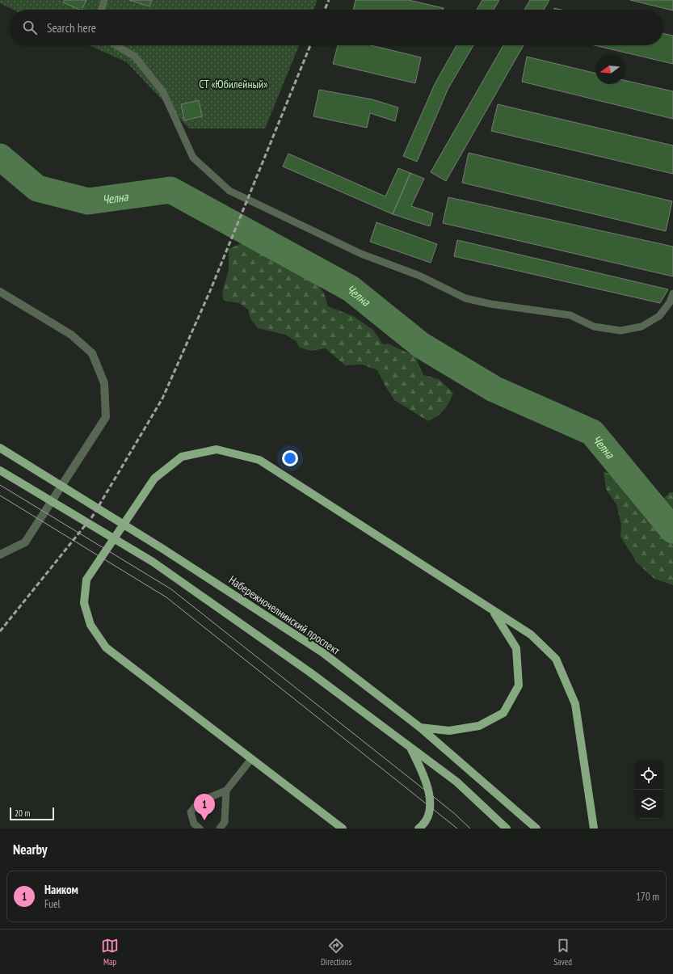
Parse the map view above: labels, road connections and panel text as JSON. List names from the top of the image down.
{
  "streets": {
    "main road": ["Набережночелнинский проспект"]
  },
  "water": ["Челна"],
  "parks": ["СТ «Юбилейный»"],
  "scale_bar": "20 m",
  "north": "left",
  "page": {
    "search": "Search here",
    "pins": "1",
    "scale": "20 m",
    "heading": "Nearby",
    "list": [
      {
        "mark": "1",
        "name": "Наиком",
        "note": "Fuel",
        "value": "170 m"
      }
    ],
    "nav": ["Map", "Directions", "Saved"]
  }
}
